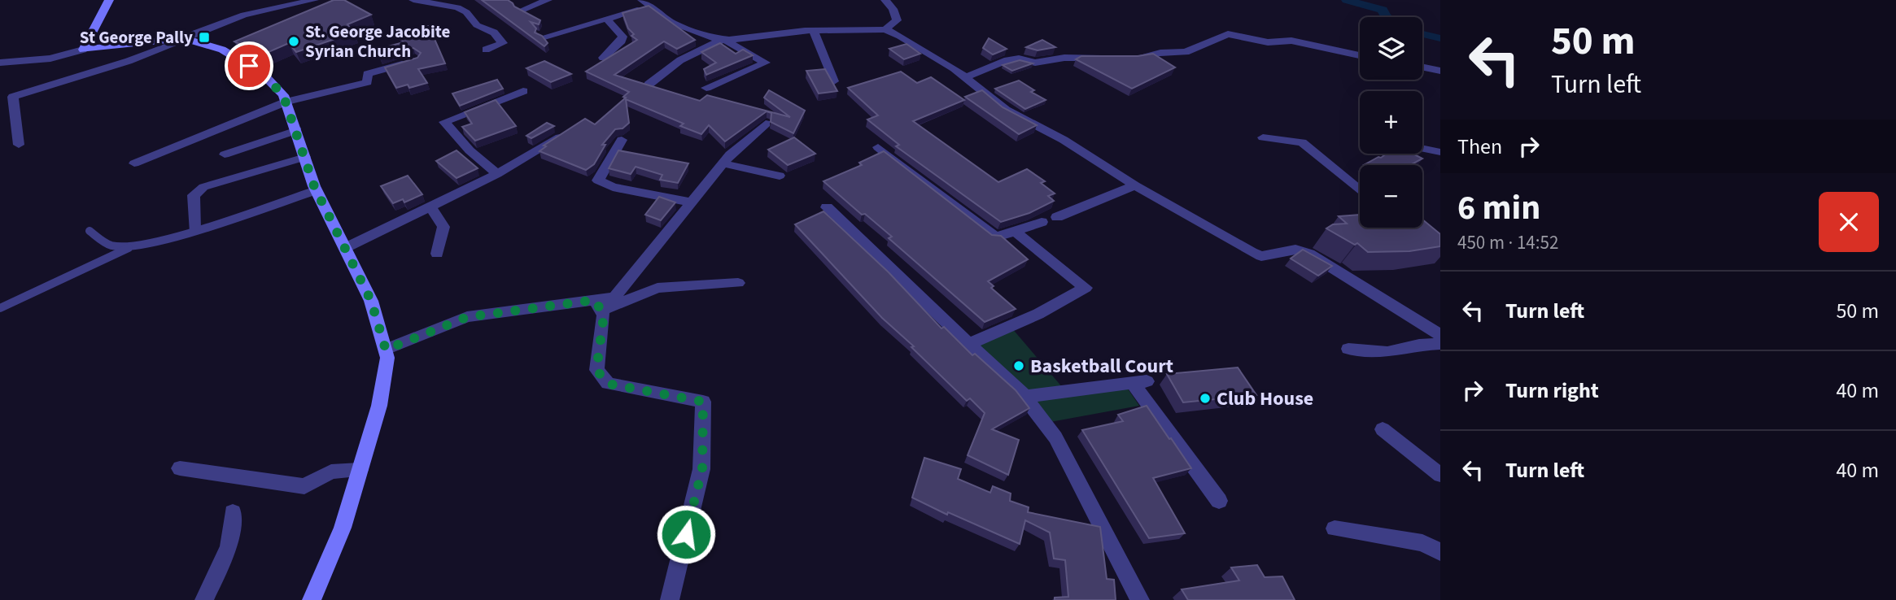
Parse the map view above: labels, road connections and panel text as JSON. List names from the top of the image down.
{
  "places": {
    "transit": ["St George Pally"],
    "other": ["St. George Jacobite Syrian Church", "Basketball Court", "Club House"]
  },
  "page": {
    "turn": ["50 m", "Turn left"],
    "map_buttons": ["+", "−"],
    "then": "Then",
    "heading": ["6 min", "450 m · 14:52"],
    "list": [
      {
        "name": "Turn left",
        "value": "50 m"
      },
      {
        "name": "Turn right",
        "value": "40 m"
      },
      {
        "name": "Turn left",
        "value": "40 m"
      }
    ]
  }
}
